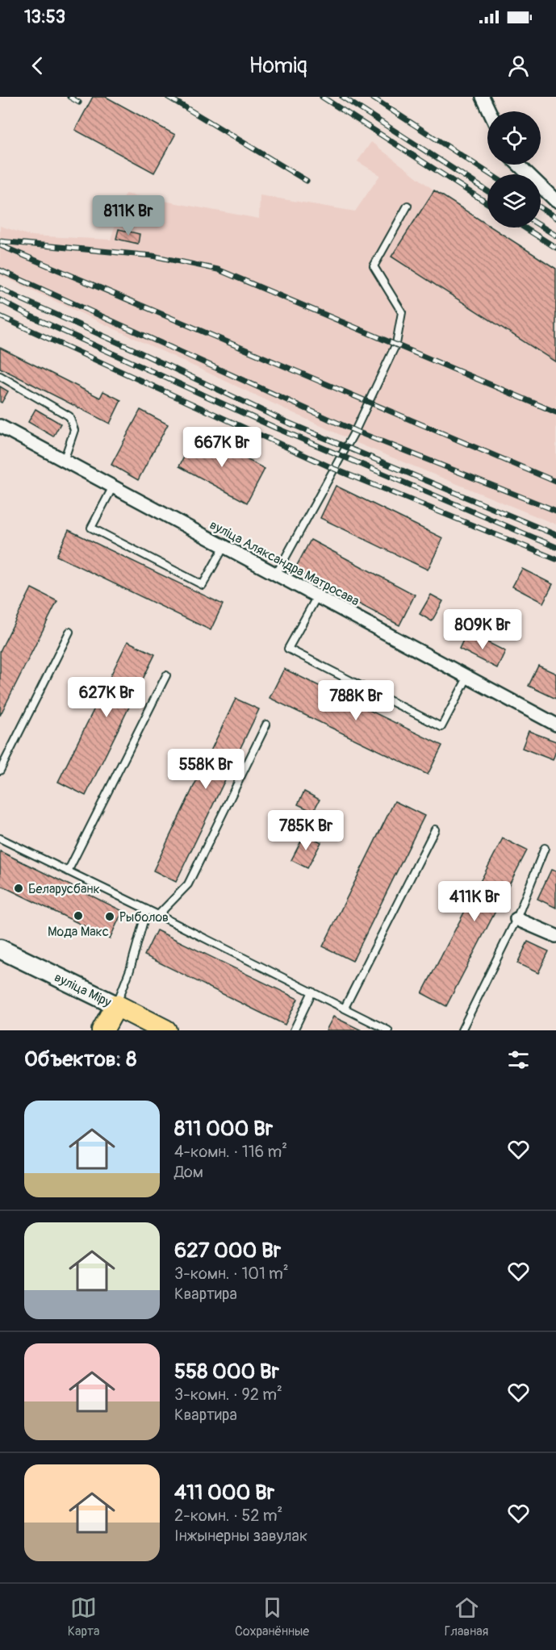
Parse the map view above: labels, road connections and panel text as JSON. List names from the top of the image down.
{
  "streets": {
    "main road": ["вуліца Міру"],
    "street": ["вуліца Аляксандра Матросава"]
  },
  "places": ["Беларусбанк", "Мода Макс", "Рыболов"],
  "page": {
    "status": "13:53",
    "header": "Homiq",
    "price": [
      "811K Br",
      "667K Br",
      "809K Br",
      "627K Br",
      "788K Br",
      "558K Br",
      "785K Br",
      "411K Br"
    ],
    "heading": "Объектов: 8",
    "list": [
      {
        "name": "811 000 Br",
        "note": "4-комн. · 116 m² · Дом"
      },
      {
        "name": "627 000 Br",
        "note": "3-комн. · 101 m² · Квартира"
      },
      {
        "name": "558 000 Br",
        "note": "3-комн. · 92 m² · Квартира"
      },
      {
        "name": "411 000 Br",
        "note": "2-комн. · 52 m² · Інжынерны завулак"
      }
    ],
    "tabs": ["Карта", "Сохранённые", "Главная"]
  }
}
